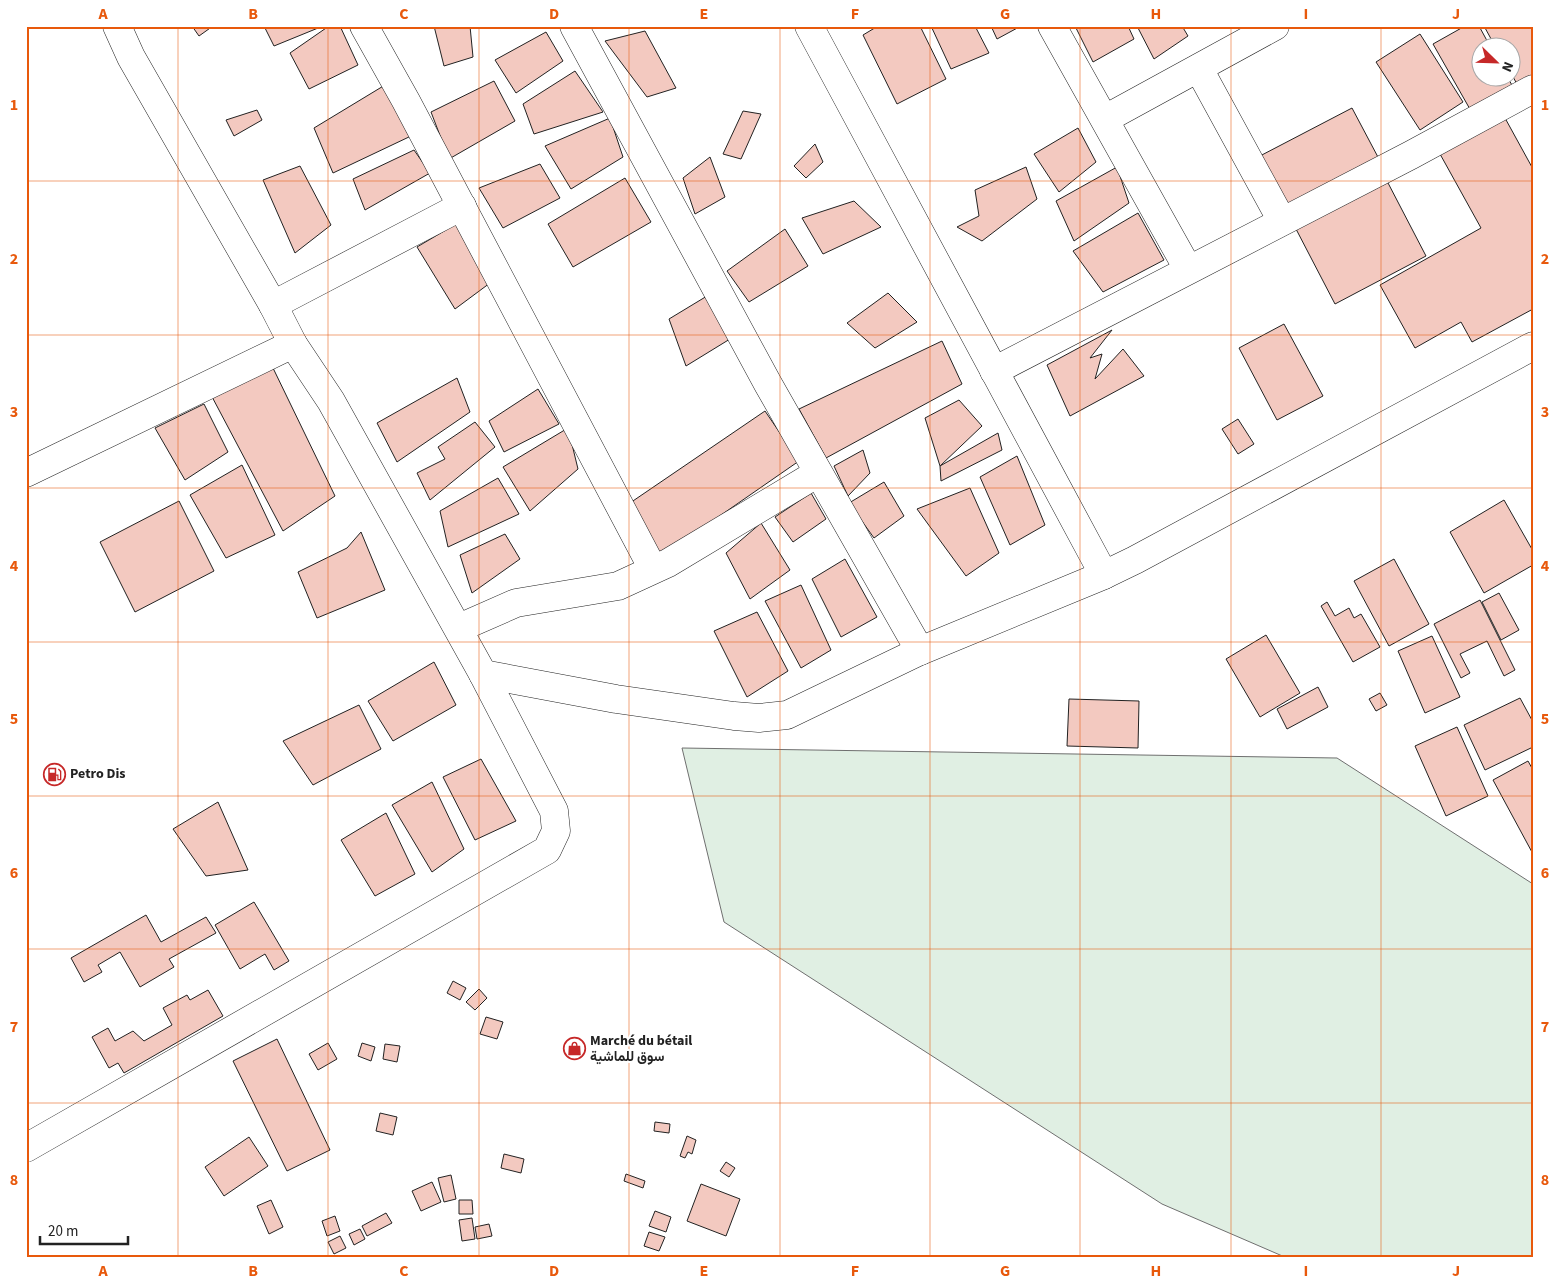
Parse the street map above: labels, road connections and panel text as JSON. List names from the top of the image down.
{
  "places": {
    "fuel station": ["Petro Dis"],
    "shop": ["Marché du bétail سوق للماشية"]
  },
  "scale_bar": "20 m",
  "north": "bottom right",
  "grid": {
    "columns": [
      "A",
      "B",
      "C",
      "D",
      "E",
      "F",
      "G",
      "H",
      "I",
      "J"
    ],
    "rows": [
      "1",
      "2",
      "3",
      "4",
      "5",
      "6",
      "7",
      "8"
    ]
  }
}
